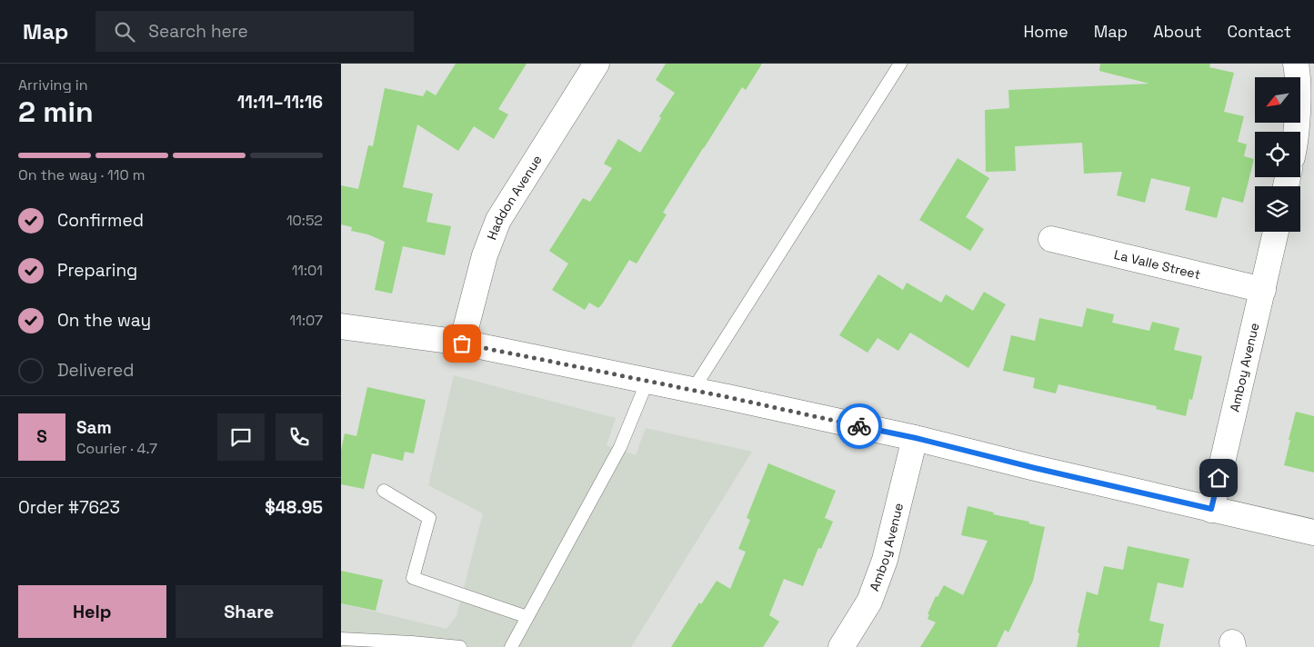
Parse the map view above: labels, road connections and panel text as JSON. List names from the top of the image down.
{
  "streets": {
    "street": ["Haddon Avenue", "La Valle Street", "Amboy Avenue"]
  },
  "crossings": [
    ["La Valle Street", "Amboy Avenue"]
  ],
  "north": "bottom left",
  "page": {
    "header": "Map",
    "search": "Search here",
    "nav": [
      "Home",
      "Map",
      "About",
      "Contact"
    ],
    "heading": ["2 min", "Arriving in", "11:11–11:16"],
    "panel": [
      "Sam",
      "Courier · 4.7",
      "Order #7623",
      "$48.95"
    ],
    "bar": "On the way · 110 m",
    "list": [
      ["Confirmed", "10:52"],
      ["Preparing", "11:01"],
      ["On the way", "11:07"],
      "Delivered"
    ],
    "round": "S",
    "buttons": ["Help", "Share"]
  }
}
